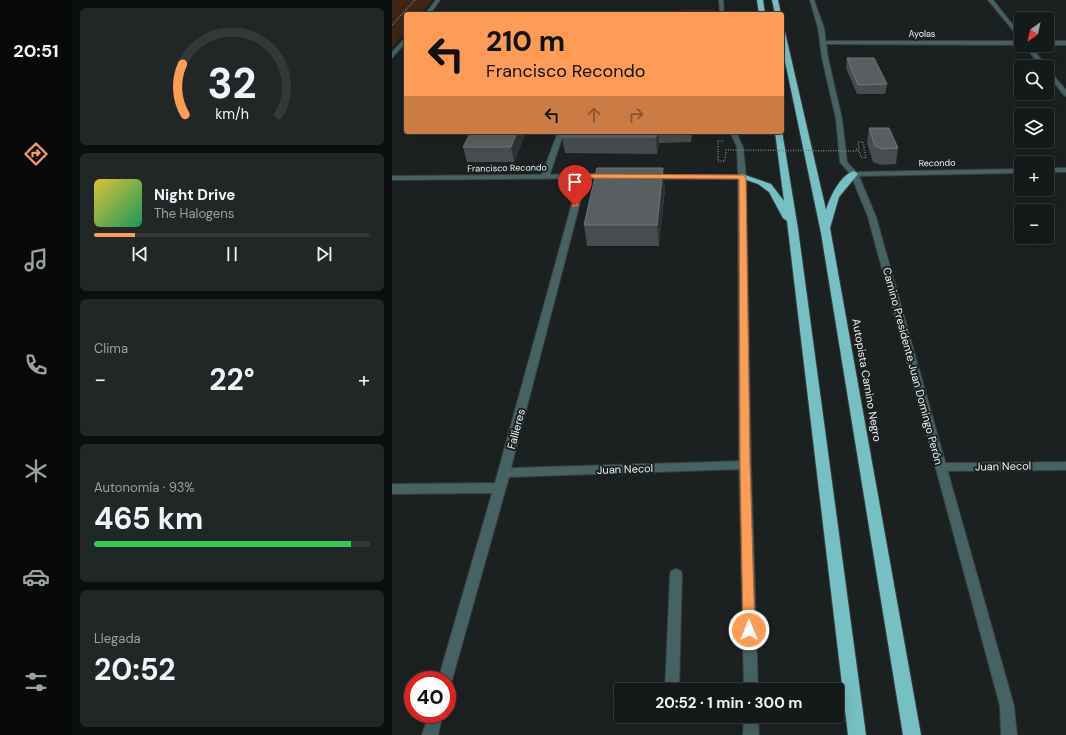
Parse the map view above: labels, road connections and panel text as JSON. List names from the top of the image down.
{
  "streets": {
    "highway": ["Autopista Camino Negro"],
    "street": [
      "Ayolas",
      "Recondo",
      "Francisco Recondo",
      "Camino Presidente Juan Domingo Perón",
      "Fallieres",
      "Juan Necol"
    ]
  },
  "crossings": [
    ["Ayolas", "Camino Presidente Juan Domingo Perón"],
    ["Recondo", "Camino Presidente Juan Domingo Perón"],
    ["Francisco Recondo", "Fallieres"],
    ["Camino Presidente Juan Domingo Perón", "Juan Necol"],
    ["Fallieres", "Juan Necol"]
  ],
  "north": "bottom left",
  "page": {
    "tabs": "20:51",
    "map_buttons": ["+", "−"],
    "turn": ["210 m", "Francisco Recondo"],
    "song": ["Night Drive", "The Halogens"],
    "tile": [
      "Clima",
      ["Autonomía · 93%", "465 km"],
      ["Llegada", "20:52"]
    ],
    "heat": ["−", "22°", "+"],
    "limit": "40",
    "trip": "20:52 · 1 min · 300 m",
    "gauge": ["32", "km/h"]
  }
}
